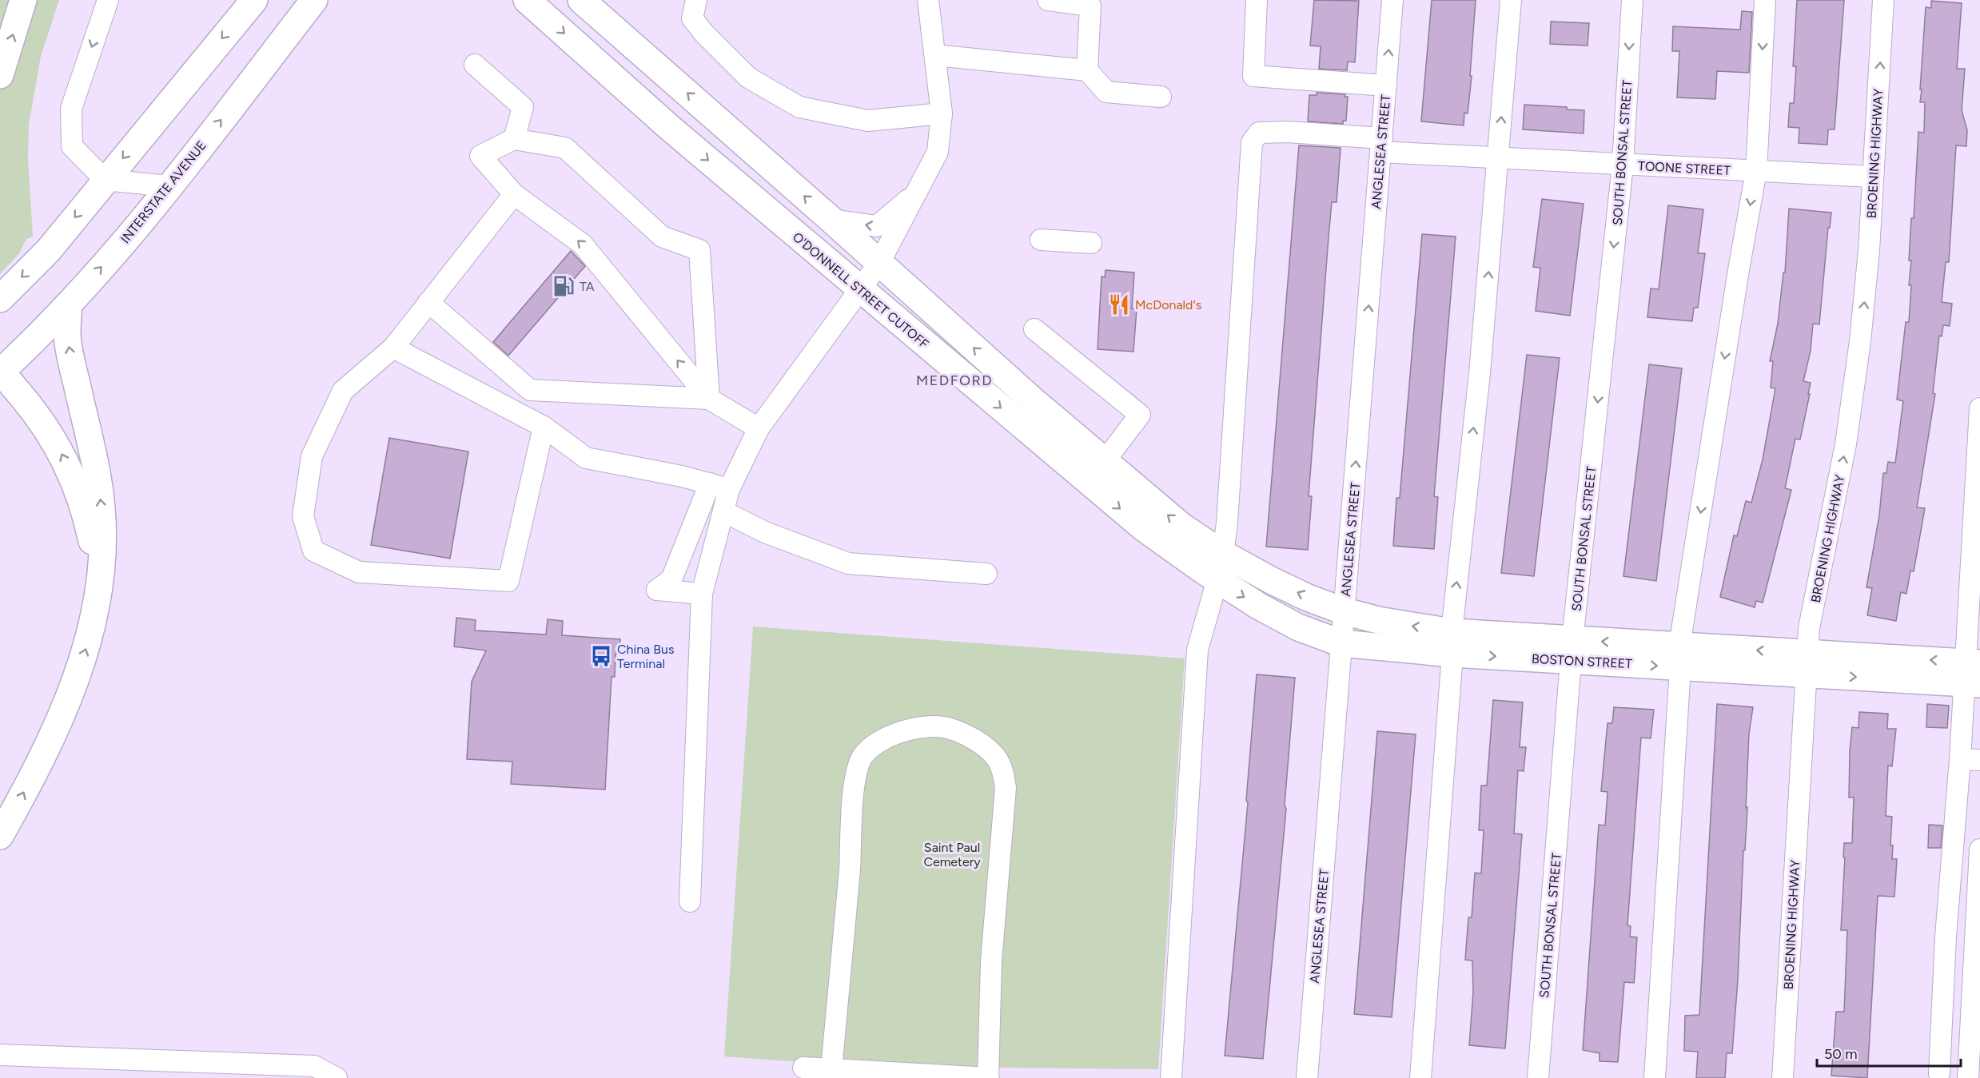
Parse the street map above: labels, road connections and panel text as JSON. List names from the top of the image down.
{
  "streets": {
    "main road": ["INTERSTATE AVENUE", "O'DONNELL STREET CUTOFF", "BOSTON STREET"],
    "street": [
      "ANGLESEA STREET",
      "SOUTH BONSAL STREET",
      "BROENING HIGHWAY",
      "TOONE STREET"
    ]
  },
  "crossings": [
    ["ANGLESEA STREET", "TOONE STREET"],
    ["ANGLESEA STREET", "BOSTON STREET"],
    ["SOUTH BONSAL STREET", "TOONE STREET"],
    ["SOUTH BONSAL STREET", "BOSTON STREET"],
    ["BROENING HIGHWAY", "TOONE STREET"],
    ["BROENING HIGHWAY", "BOSTON STREET"],
    ["TOONE STREET", "BOSTON STREET"],
    ["O'DONNELL STREET CUTOFF", "BOSTON STREET"]
  ],
  "districts": ["MEDFORD"],
  "parks": ["Saint Paul Cemetery"],
  "places": {
    "fuel station": ["TA"],
    "restaurant": ["McDonald's"],
    "bus stop": ["China Bus Terminal"]
  },
  "scale_bar": "50 m"
}
